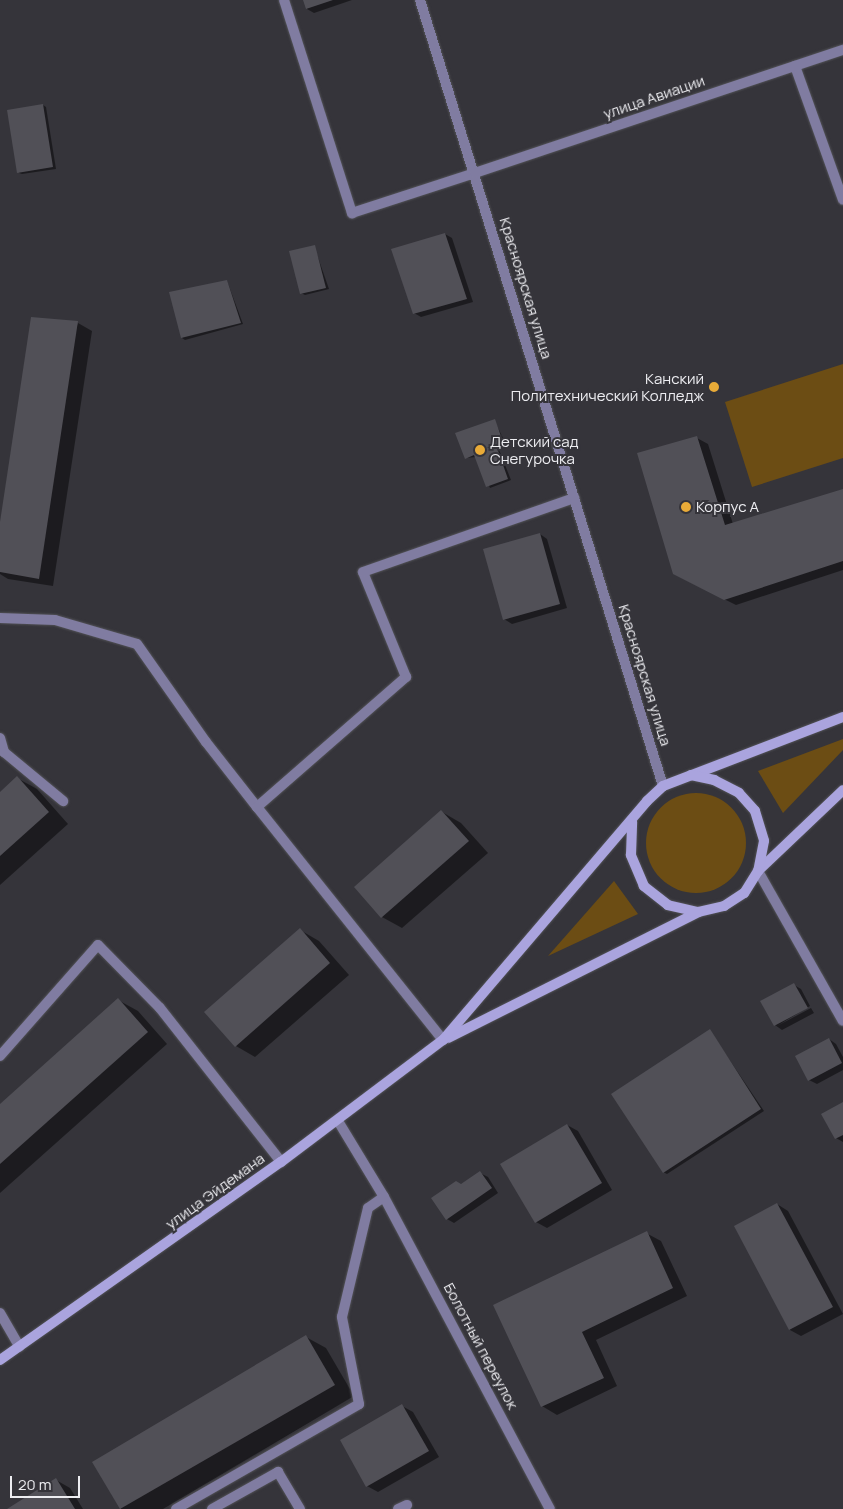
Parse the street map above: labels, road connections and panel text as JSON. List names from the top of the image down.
{
  "streets": {
    "main road": ["улица Эйдемана"],
    "street": ["улица Авиации", "Красноярская улица", "Болотный переулок"]
  },
  "crossings": [
    ["улица Авиации", "Красноярская улица"],
    ["улица Эйдемана", "Болотный переулок"]
  ],
  "places": ["Канский Политехнический Колледж", "Детский сад Снегурочка", "Корпус А"],
  "scale_bar": "20 m"
}
